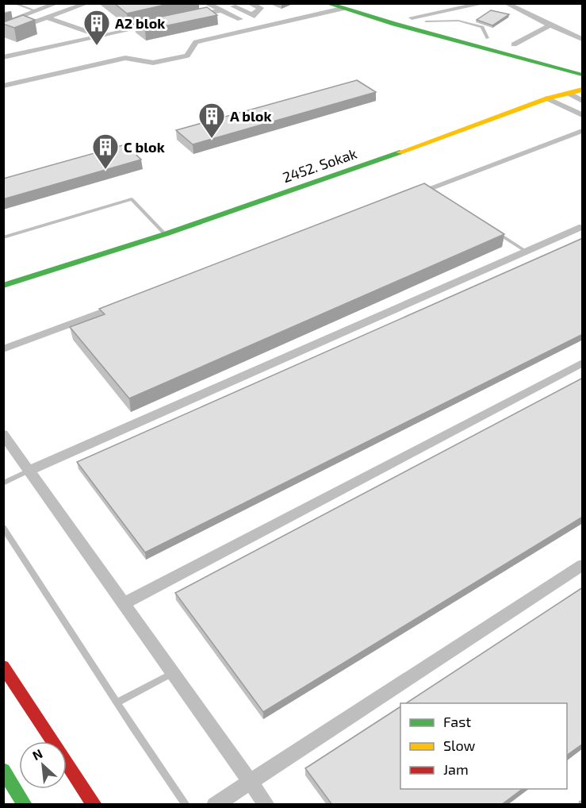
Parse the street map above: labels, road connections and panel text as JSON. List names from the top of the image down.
{
  "streets": {
    "main road": ["2452. Sokak"]
  },
  "places": {
    "building": ["A2 blok", "A blok", "C blok"]
  },
  "legend": ["Fast", "Slow", "Jam"],
  "north": "top left"
}
